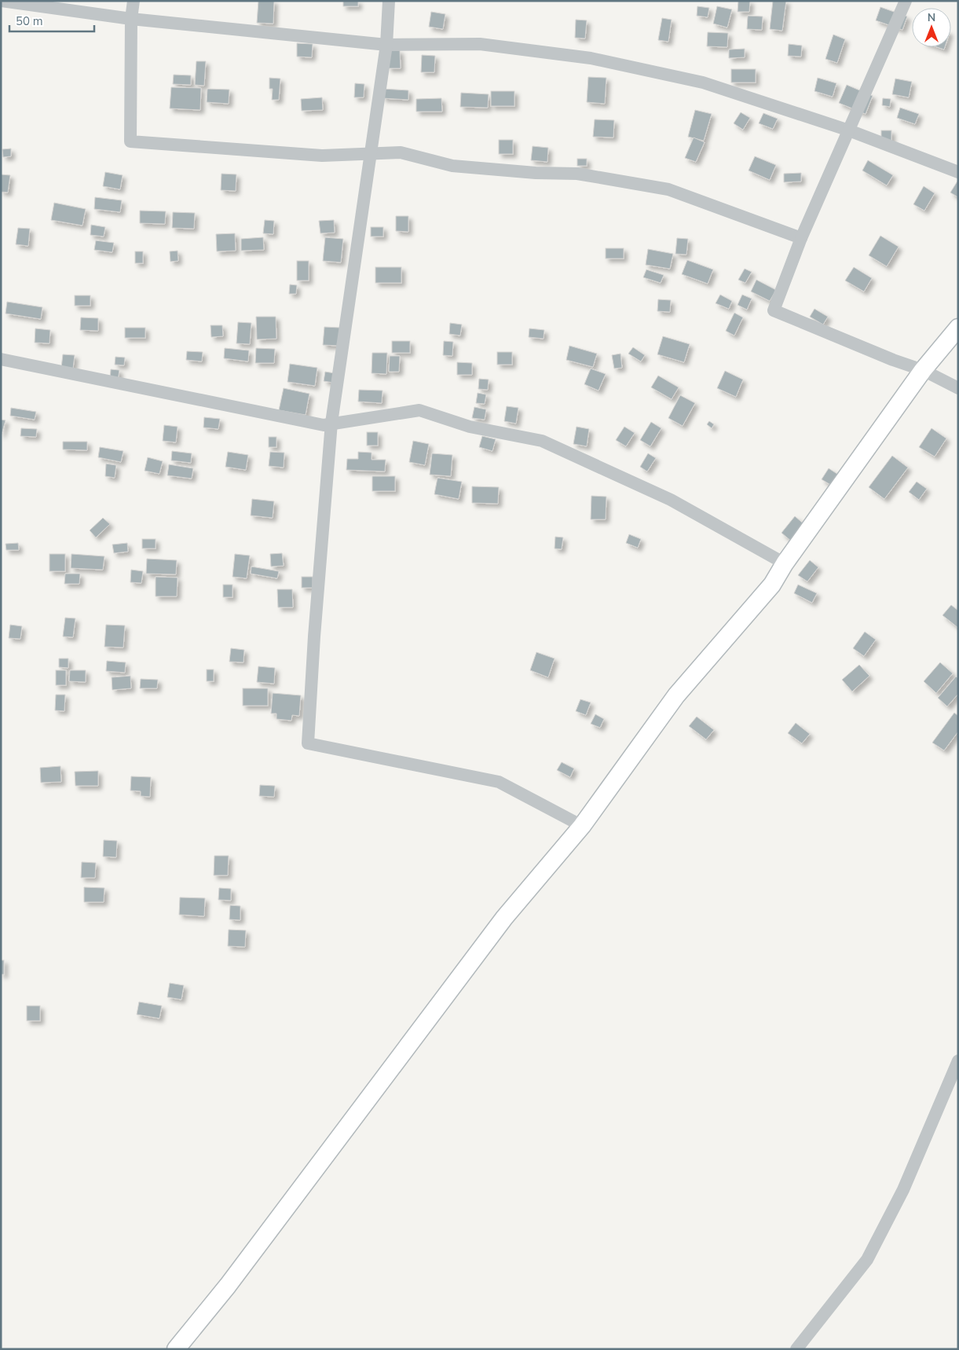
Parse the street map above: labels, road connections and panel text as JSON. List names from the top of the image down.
{
  "scale_bar": "50 m",
  "north": "top"
}
